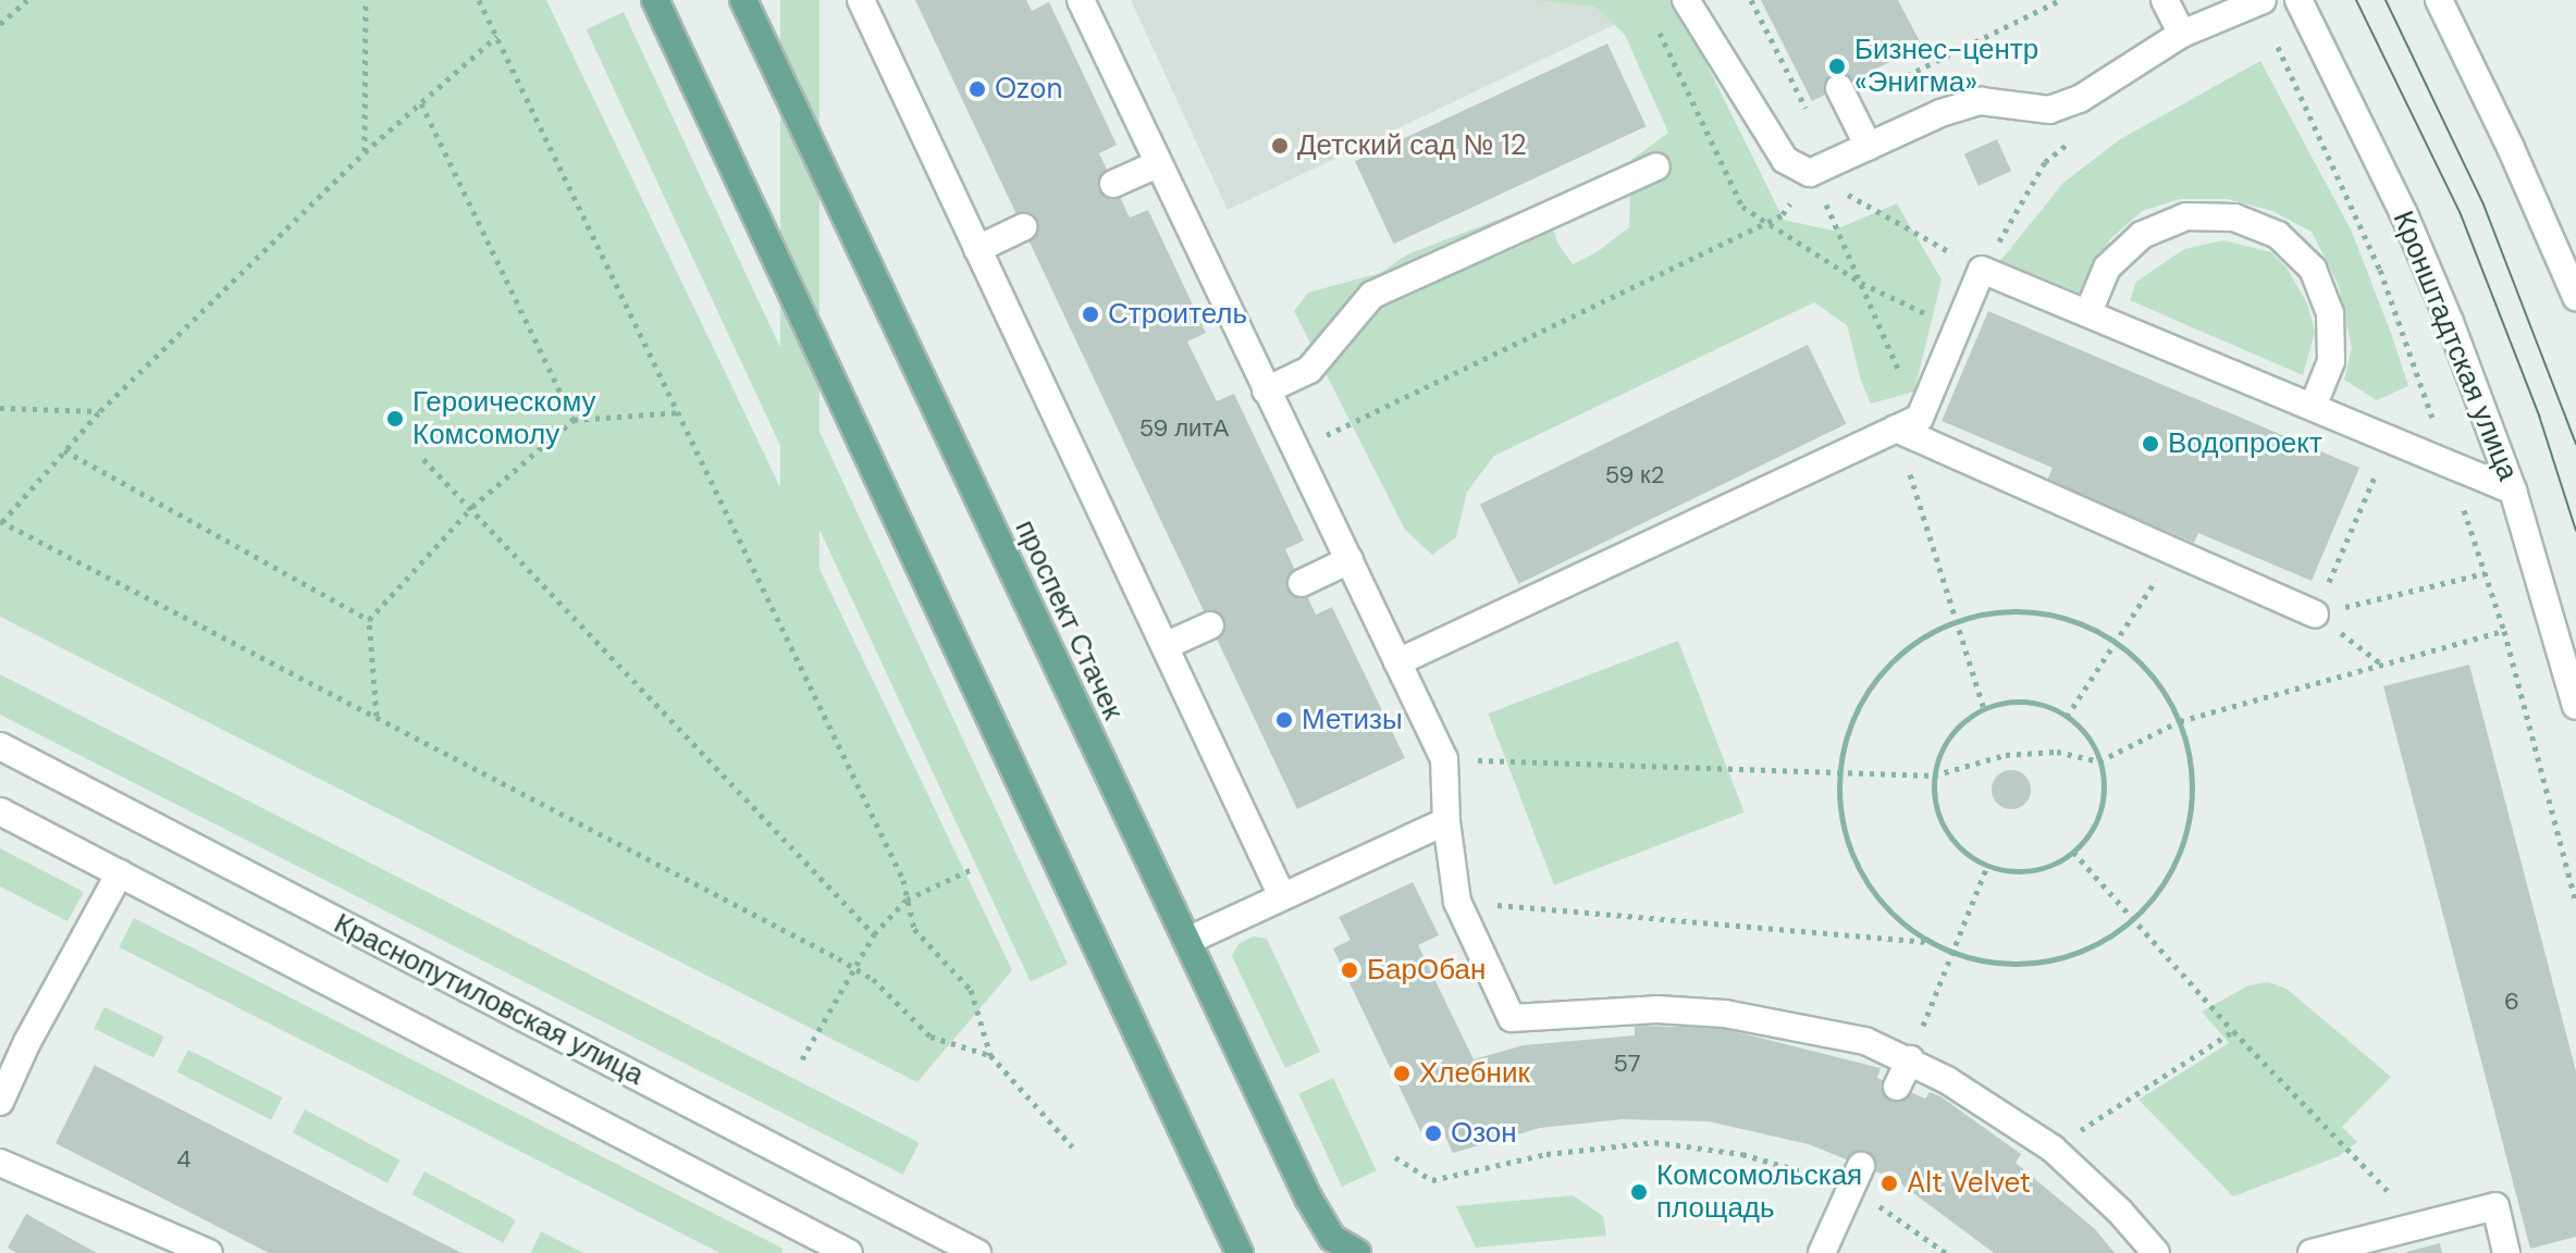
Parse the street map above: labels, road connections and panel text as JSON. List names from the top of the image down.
{
  "streets": {
    "main road": ["проспект Стачек"],
    "street": ["Кронштадтская улица", "Краснопутиловская улица"]
  },
  "places": [
    "Бизнес-центр «Энигма»",
    "Ozon",
    "Детский сад № 12",
    "Строитель",
    "Героическому Комсомолу",
    "Водопроект",
    "Метизы",
    "БарОбан",
    "Хлебник",
    "Озон",
    "Alt Velvet",
    "Комсомольская площадь"
  ],
  "house_numbers": [
    "59 литА",
    "59 к2",
    "6",
    "57",
    "4"
  ]
}
